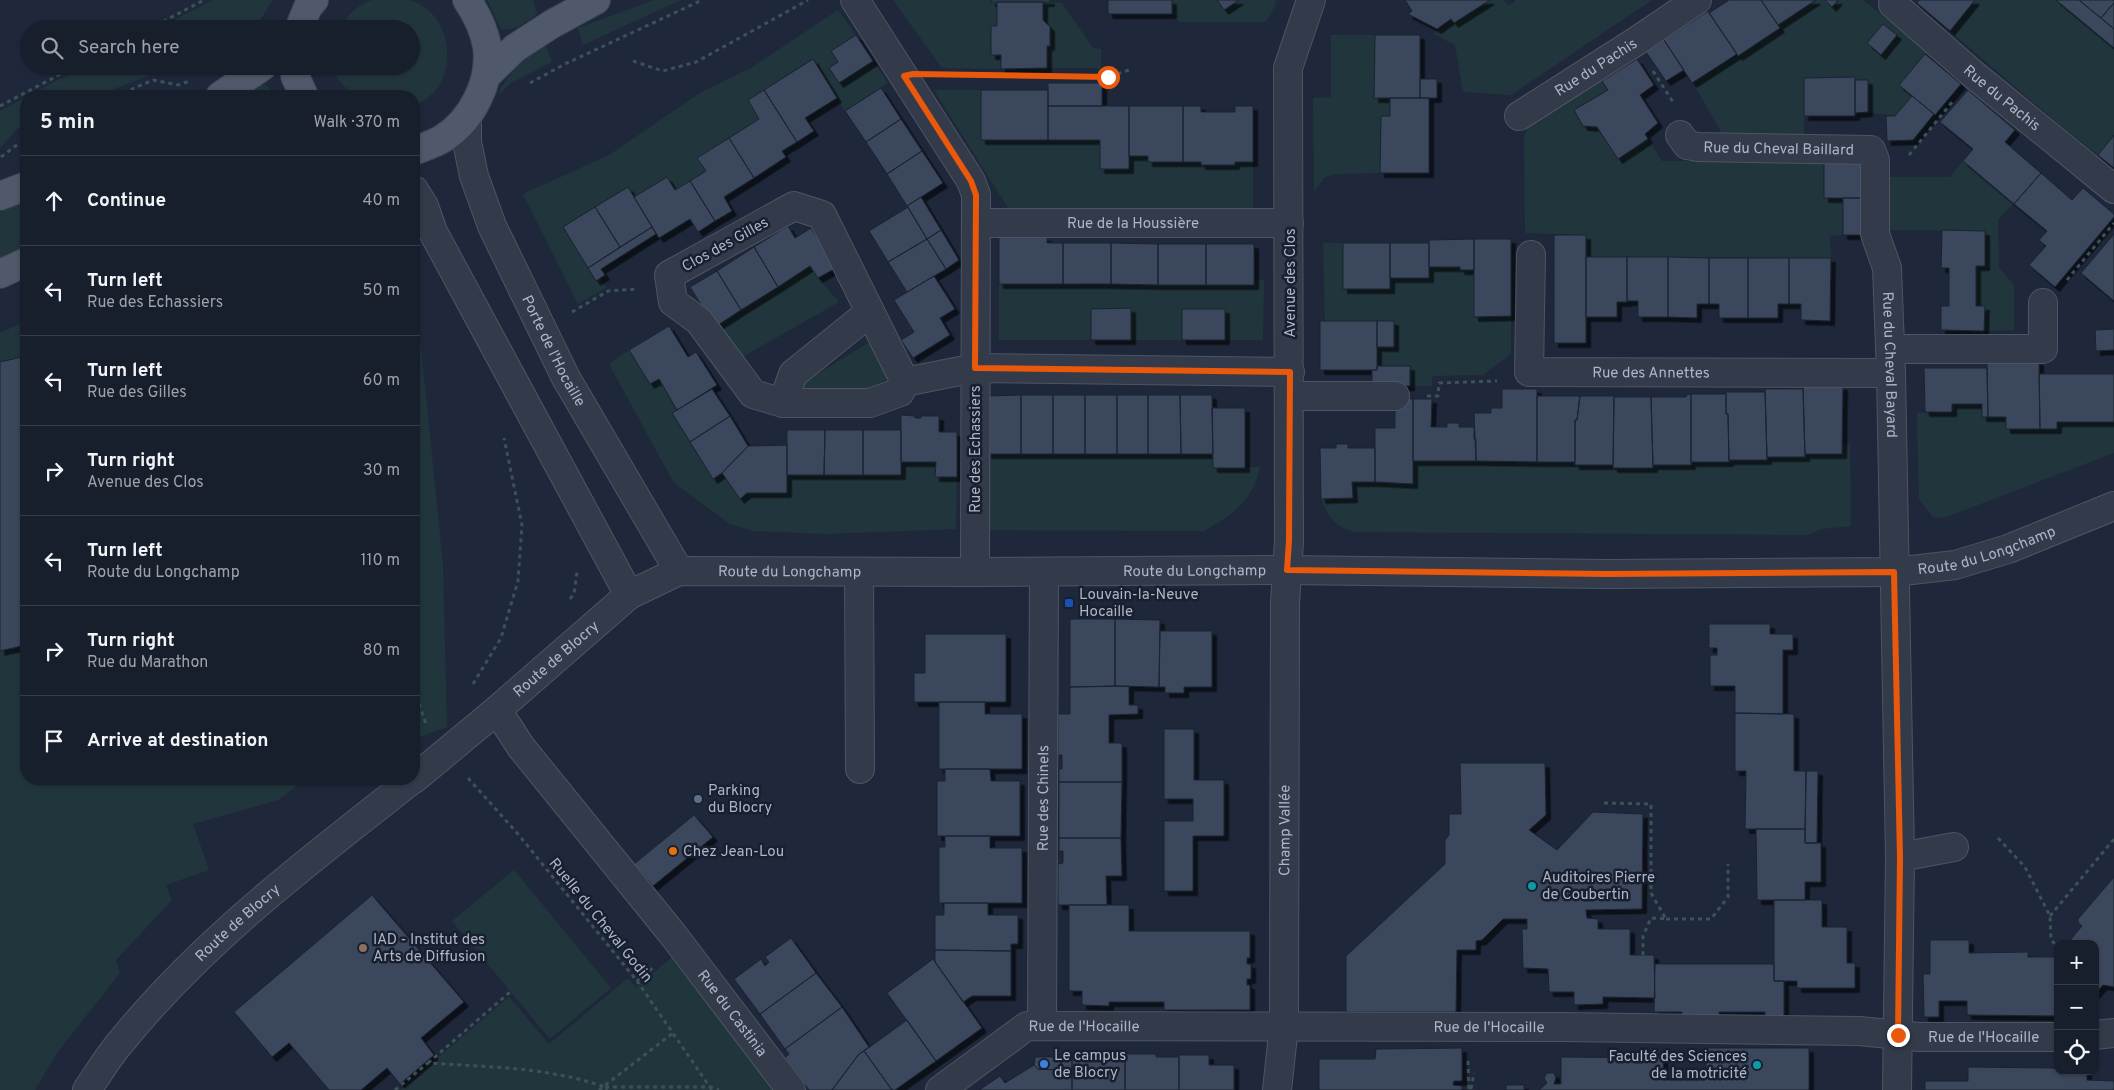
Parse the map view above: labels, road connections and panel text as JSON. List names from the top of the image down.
{
  "streets": {
    "street": [
      "Rue du Pachis",
      "Rue du Cheval Baillard",
      "Rue de la Houssière",
      "Clos des Gilles",
      "Avenue des Clos",
      "Porte de l'Hocaille",
      "Rue du Cheval Bayard",
      "Rue des Annettes",
      "Rue des Echassiers",
      "Route du Longchamp",
      "Route de Blocry",
      "Rue des Chinels",
      "Champ Vallée",
      "Rue du Castinia",
      "Rue de l'Hocaille"
    ],
    "path": ["Ruelle du Cheval Godin"]
  },
  "crossings": [
    ["Rue du Cheval Baillard", "Rue du Cheval Bayard"],
    ["Rue de la Houssière", "Avenue des Clos"],
    ["Rue de la Houssière", "Rue des Echassiers"],
    ["Clos des Gilles", "Avenue des Clos"],
    ["Clos des Gilles", "Rue des Echassiers"],
    ["Avenue des Clos", "Route du Longchamp"],
    ["Avenue des Clos", "Champ Vallée"],
    ["Porte de l'Hocaille", "Route du Longchamp"],
    ["Rue du Cheval Bayard", "Rue des Annettes"],
    ["Rue du Cheval Bayard", "Route du Longchamp"],
    ["Rue du Cheval Bayard", "Rue de l'Hocaille"],
    ["Rue des Echassiers", "Route du Longchamp"],
    ["Route du Longchamp", "Route de Blocry"],
    ["Route du Longchamp", "Rue des Chinels"],
    ["Route du Longchamp", "Champ Vallée"],
    ["Route de Blocry", "Ruelle du Cheval Godin"],
    ["Route de Blocry", "Rue du Castinia"],
    ["Rue des Chinels", "Rue de l'Hocaille"],
    ["Champ Vallée", "Rue de l'Hocaille"]
  ],
  "places": {
    "transit": ["Louvain-la-Neuve Hocaille"],
    "other": [
      "Parking du Blocry",
      "Chez Jean-Lou",
      "Auditoires Pierre de Coubertin",
      "IAD - Institut des Arts de Diffusion",
      "Le campus de Blocry",
      "Faculté des Sciences de la motricité"
    ]
  },
  "page": {
    "search": "Search here",
    "heading": ["5 min", "Walk · 370 m"],
    "list": [
      ["Continue", "40 m"],
      ["Turn left", "Rue des Echassiers", "50 m"],
      ["Turn left", "Rue des Gilles", "60 m"],
      ["Turn right", "Avenue des Clos", "30 m"],
      ["Turn left", "Route du Longchamp", "110 m"],
      ["Turn right", "Rue du Marathon", "80 m"],
      "Arrive at destination"
    ],
    "map_buttons": ["+", "−"]
  }
}
